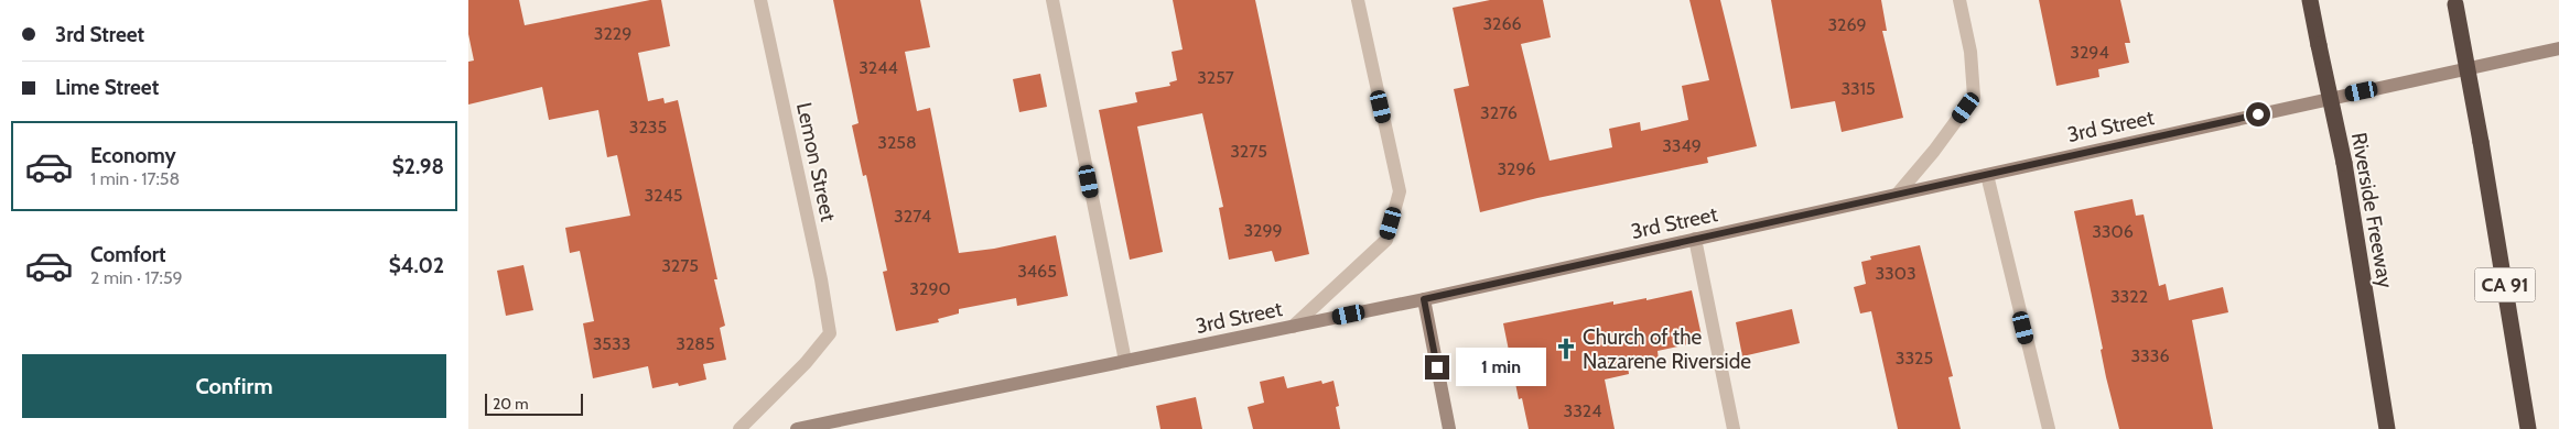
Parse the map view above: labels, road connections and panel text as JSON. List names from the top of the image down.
{
  "streets": {
    "highway": ["Riverside Freeway", "CA 91"],
    "main road": ["3rd Street"],
    "street": ["Lemon Street"]
  },
  "places": {
    "church": ["Church of the Nazarene Riverside"]
  },
  "house_numbers": [
    "3266",
    "3269",
    "3229",
    "3294",
    "3244",
    "3257",
    "3315",
    "3276",
    "3235",
    "3258",
    "3349",
    "3275",
    "3296",
    "3245",
    "3274",
    "3299",
    "3306",
    "3275",
    "3465",
    "3303",
    "3290",
    "3322",
    "3533",
    "3285",
    "3336",
    "3325",
    "3324"
  ],
  "scale_bar": "20 m",
  "page": {
    "banner": ["3rd Street", "Lime Street"],
    "list": [
      {
        "name": "Economy",
        "note": "1 min · 17:58",
        "value": "$2.98"
      },
      {
        "name": "Comfort",
        "note": "2 min · 17:59",
        "value": "$4.02"
      }
    ],
    "buttons": "Confirm",
    "bubble": "1 min",
    "scale": "20 m"
  }
}
